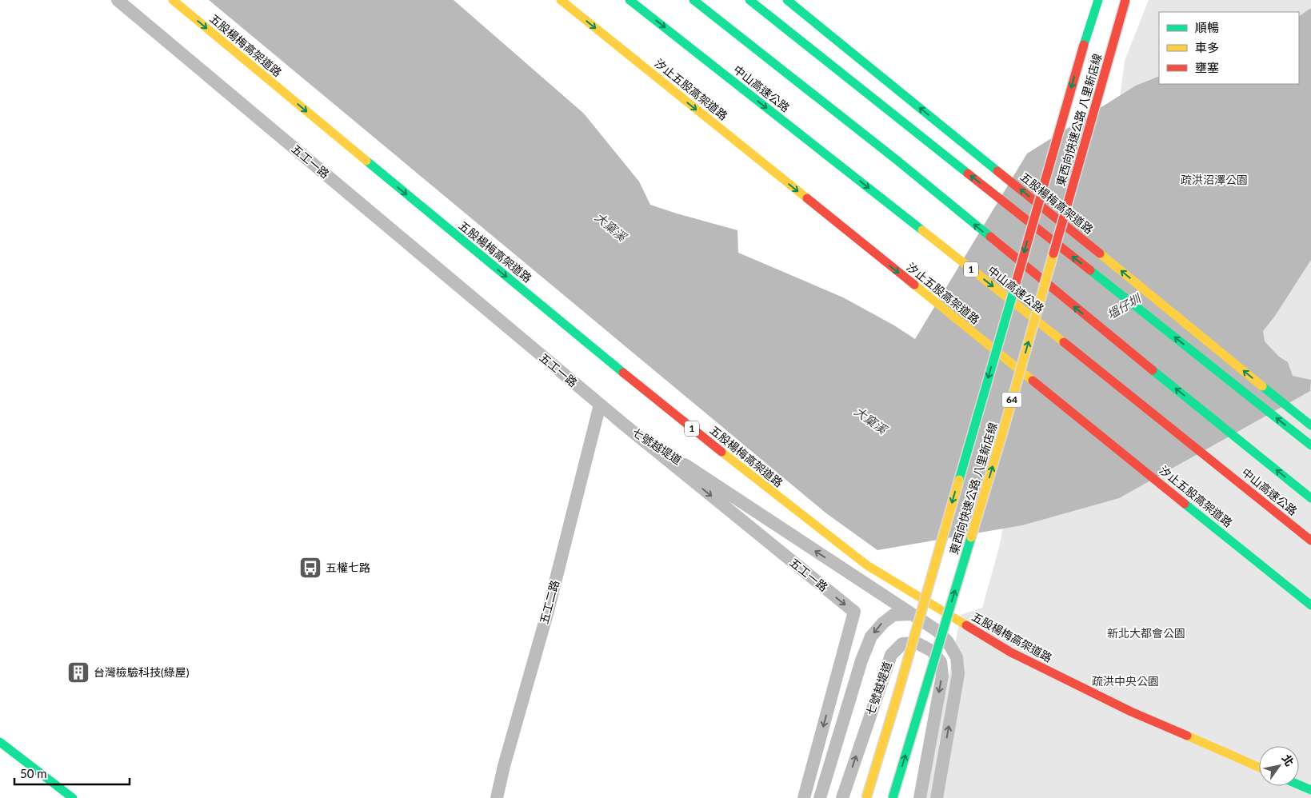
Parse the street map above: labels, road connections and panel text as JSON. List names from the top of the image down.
{
  "streets": {
    "main road": [
      "五股楊梅高架道路",
      "中山高速公路",
      "汐止五股高架道路",
      "東西向快速公路 八里新店線",
      "1",
      "64"
    ],
    "street": ["五工一路", "七號越堤道", "五工二路"]
  },
  "crossings": [
    ["五工一路", "七號越堤道"],
    ["五工一路", "五工二路"]
  ],
  "one_way": ["汐止五股高架道路", "五工一路"],
  "water": ["大窠溪", "塭仔圳"],
  "parks": ["疏洪沼澤公園", "新北大都會公園", "疏洪中央公園"],
  "places": {
    "bus stop": ["五權七路"],
    "building": ["台灣檢驗科技(綠屋)"]
  },
  "legend": ["順暢", "車多", "壅塞"],
  "scale_bar": "50 m",
  "north": "top right"
}
